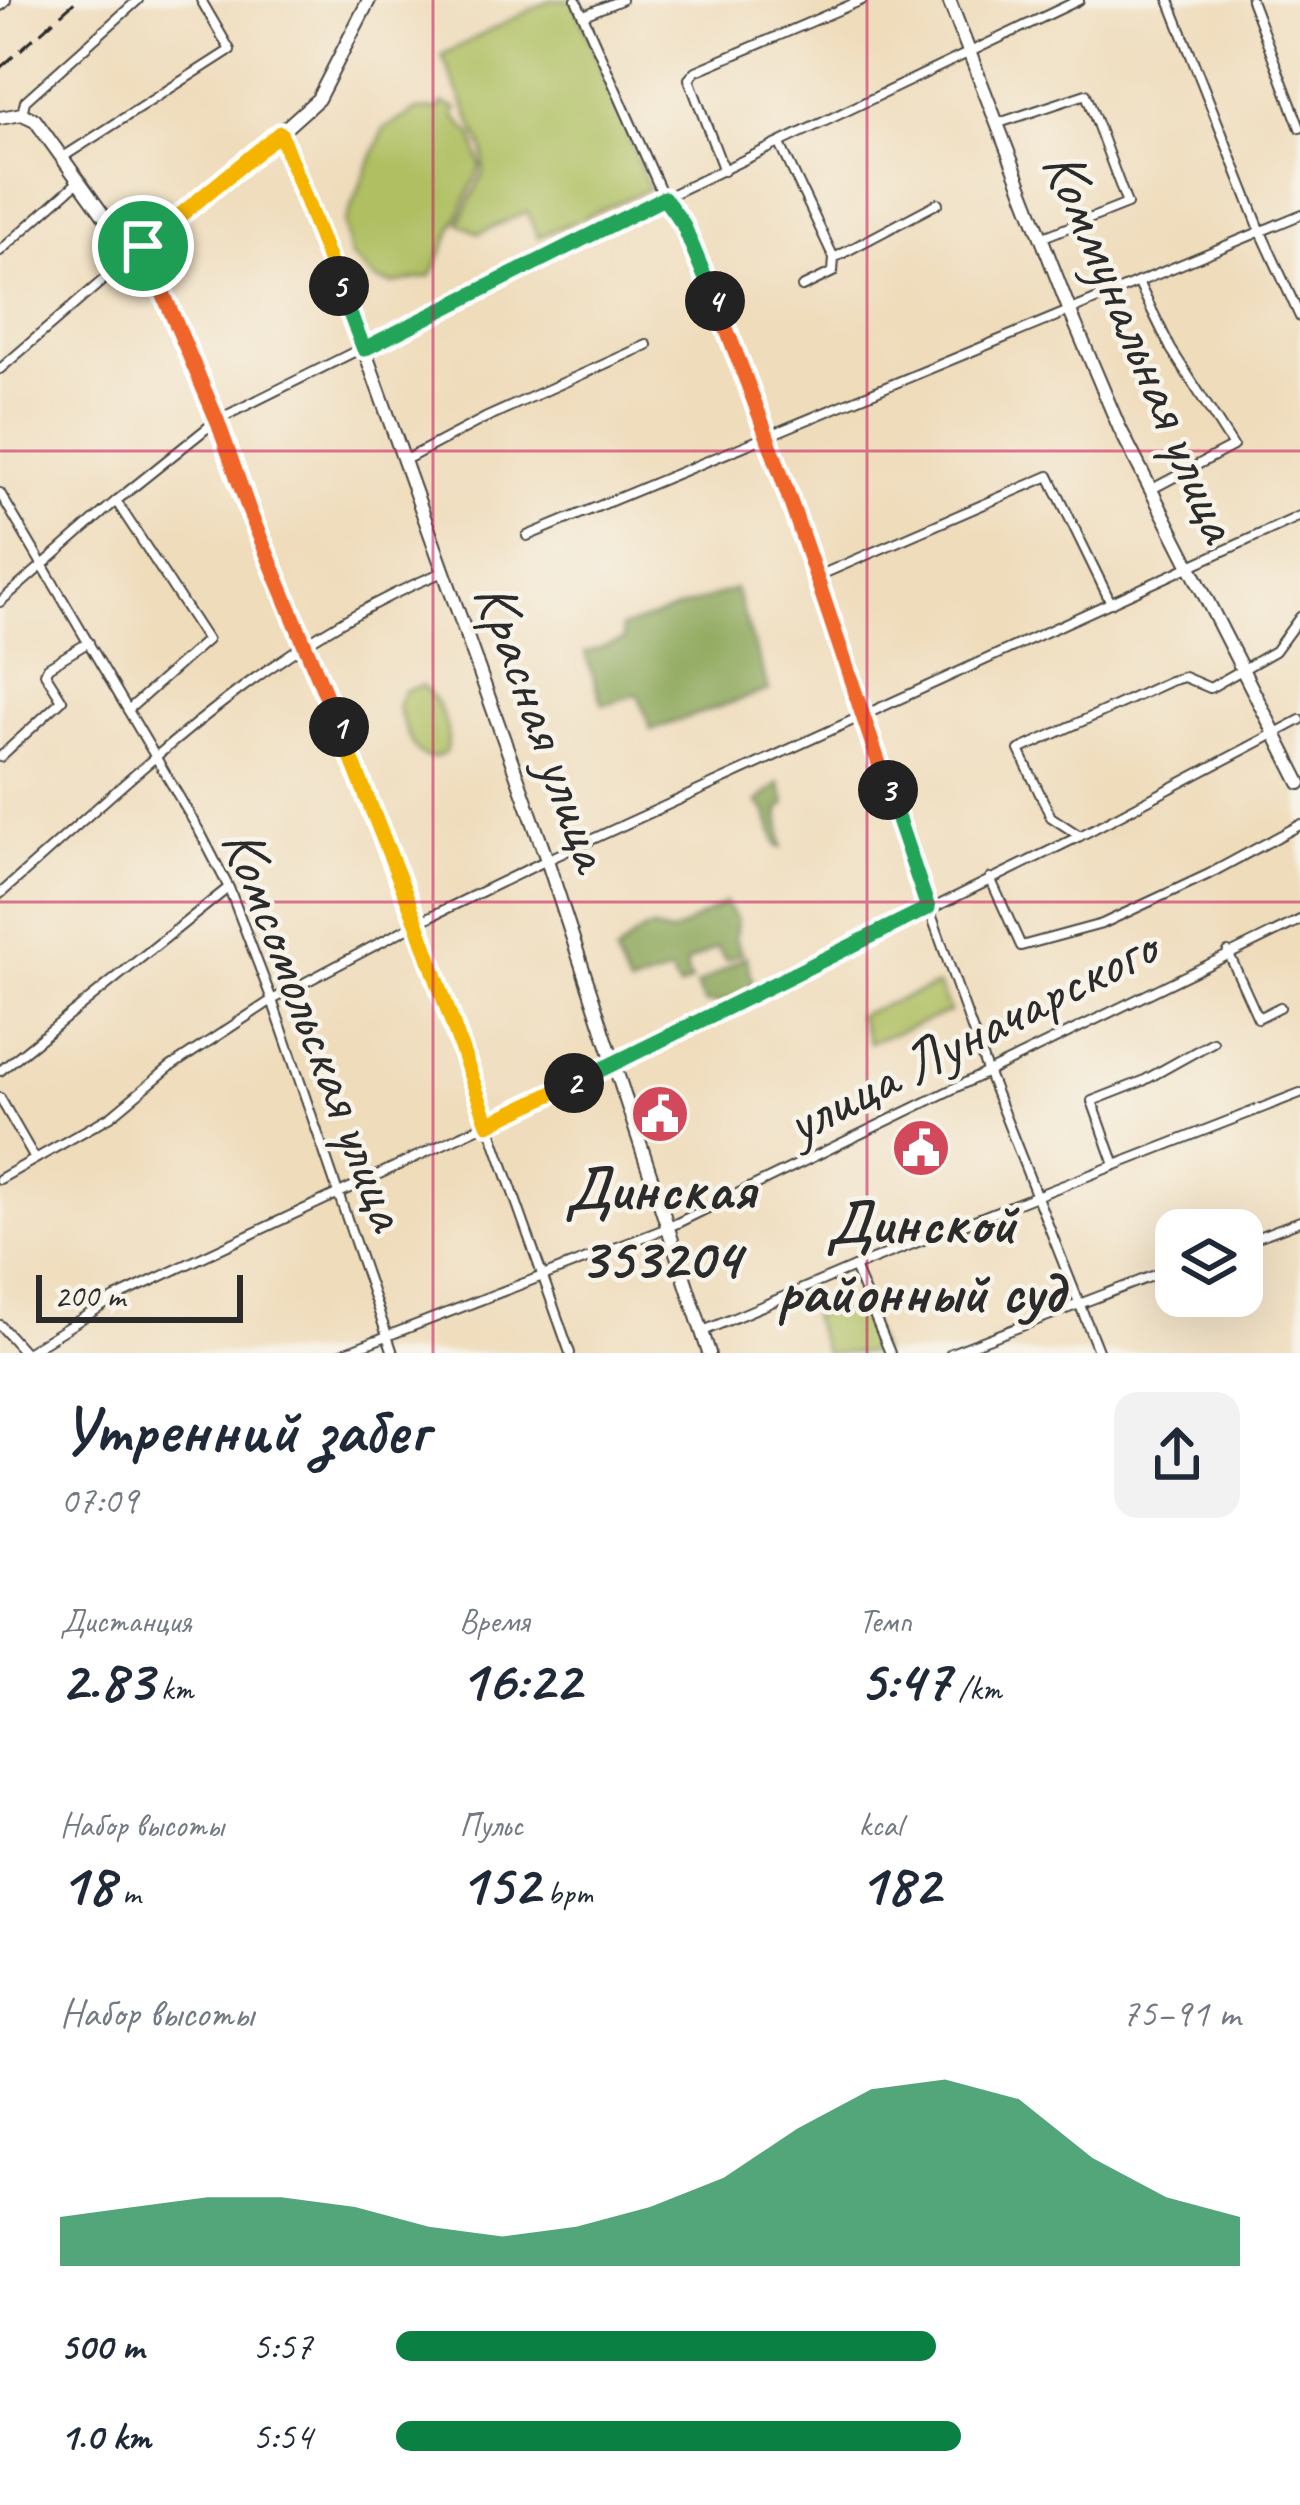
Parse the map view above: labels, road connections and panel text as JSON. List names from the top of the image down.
{
  "streets": {
    "main road": ["Коммунальная улица", "Красная улица"],
    "street": ["Комсомольская улица", "улица Луначарского"]
  },
  "crossings": [
    ["Красная улица", "улица Луначарского"],
    ["Комсомольская улица", "улица Луначарского"]
  ],
  "places": {
    "public building": ["Динская 353204", "Динской районный суд"]
  },
  "scale_bar": "200 m",
  "page": {
    "pins": [
      "5",
      "4",
      "1",
      "3",
      "2"
    ],
    "scale": "200 m",
    "heading": ["Утренний забег", "07:09"],
    "stats": [
      ["Дистанция", "2.83 km"],
      ["Время", "16:22"],
      ["Темп", "5:47 /km"],
      ["Набор высоты", "18 m"],
      ["Пульс", "152 bpm"],
      ["kcal", "182"]
    ],
    "chart": ["Набор высоты", "75–91 m"],
    "list": [
      {
        "name": "500 m",
        "note": "5:57"
      },
      {
        "name": "1.0 km",
        "note": "5:54"
      }
    ]
  }
}
